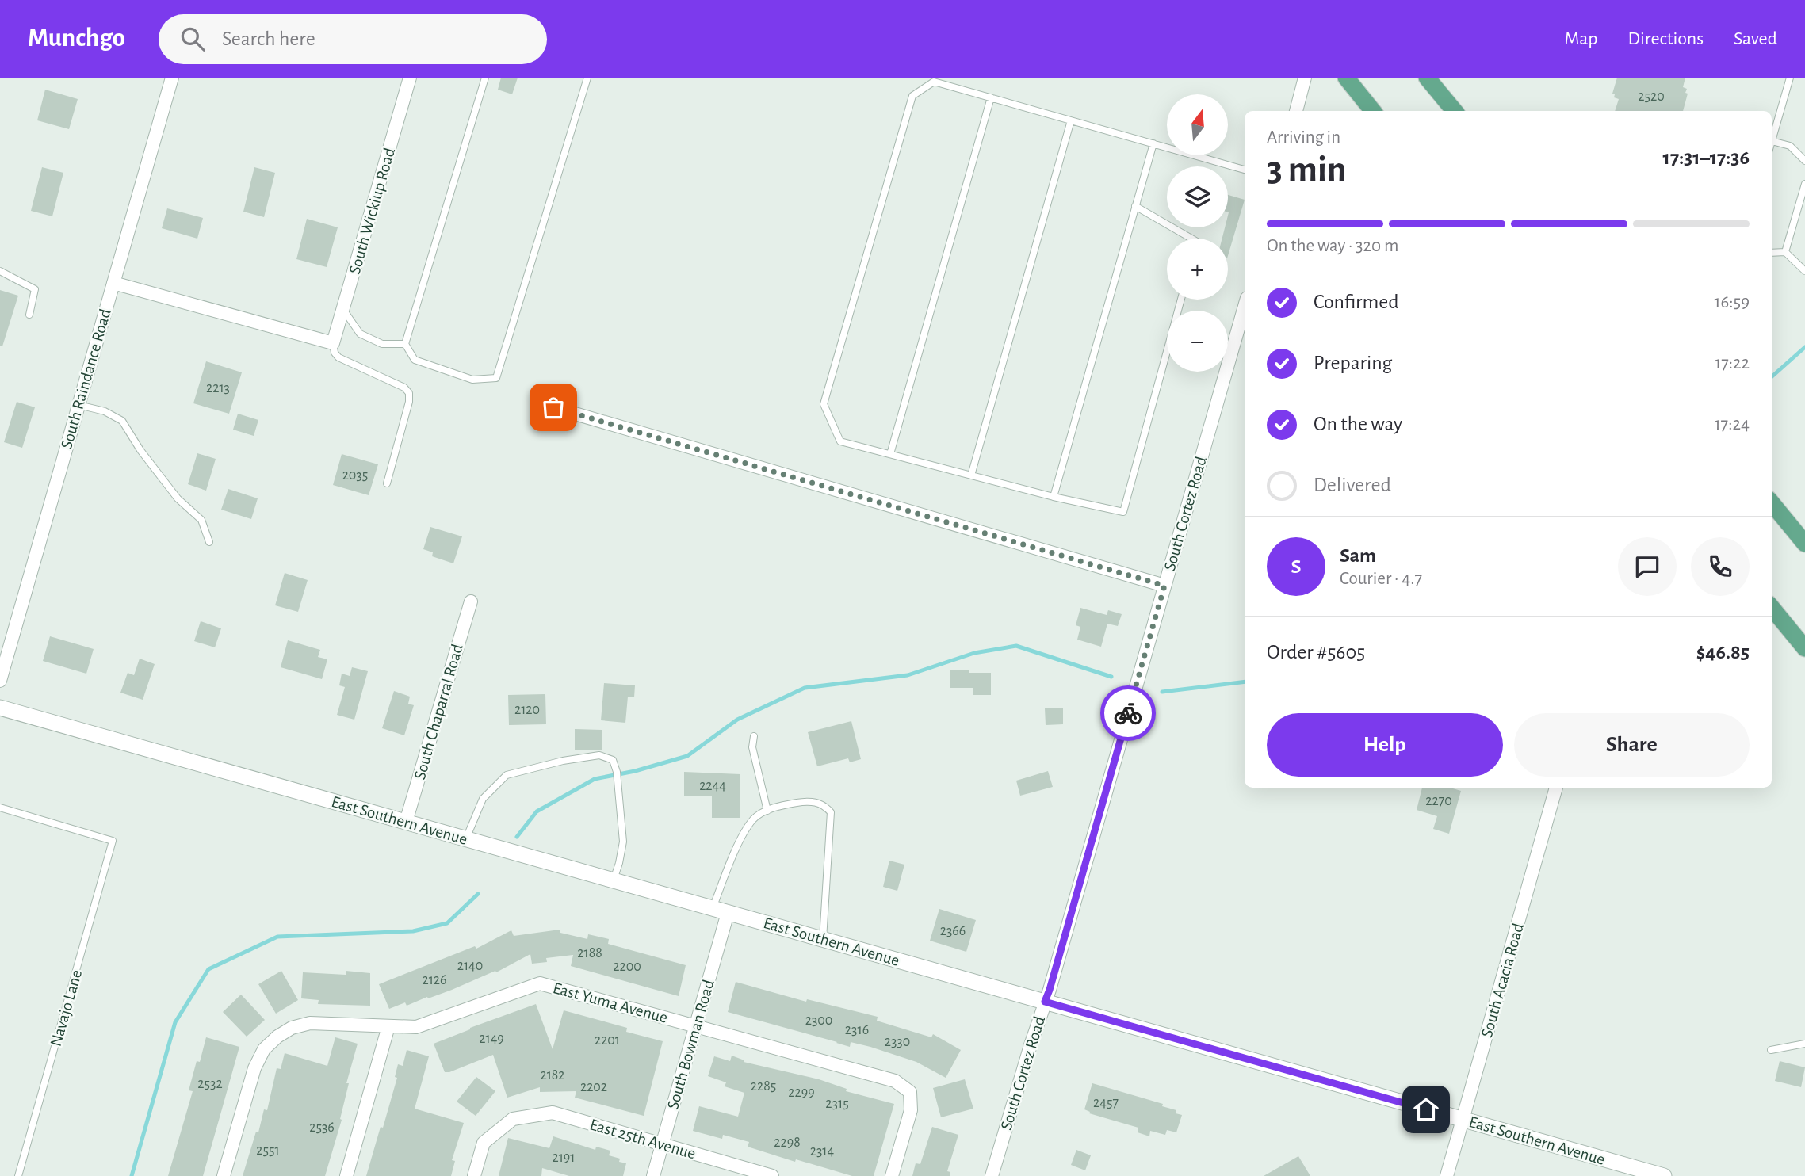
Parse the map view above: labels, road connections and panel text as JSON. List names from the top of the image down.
{
  "streets": {
    "street": [
      "South Wickiup Road",
      "South Raindance Road",
      "South Cortez Road",
      "South Chaparral Road",
      "East Southern Avenue",
      "South Acacia Road",
      "East Yuma Avenue",
      "South Bowman Road",
      "East 25th Avenue"
    ],
    "lane": ["Navajo Lane"]
  },
  "crossings": [
    ["South Cortez Road", "East Southern Avenue"],
    ["South Chaparral Road", "East Southern Avenue"],
    ["East Southern Avenue", "South Acacia Road"],
    ["East Southern Avenue", "South Bowman Road"],
    ["East Yuma Avenue", "South Bowman Road"],
    ["South Bowman Road", "East 25th Avenue"]
  ],
  "house_numbers": [
    "2520",
    "2213",
    "2035",
    "2120",
    "2244",
    "2270",
    "2366",
    "2188",
    "2140",
    "2200",
    "2126",
    "2300",
    "2316",
    "2149",
    "2201",
    "2330",
    "2182",
    "2532",
    "2285",
    "2202",
    "2299",
    "2457",
    "2315",
    "2536",
    "2298",
    "2551",
    "2314",
    "2191"
  ],
  "north": "top",
  "page": {
    "header": "Munchgo",
    "search": "Search here",
    "nav": ["Map", "Directions", "Saved"],
    "map_buttons": ["+", "−"],
    "heading": ["3 min", "Arriving in", "17:31–17:36"],
    "panel": [
      "Sam",
      "Courier · 4.7",
      "Order #5605",
      "$46.85"
    ],
    "bar": "On the way · 320 m",
    "list": [
      ["Confirmed", "16:59"],
      ["Preparing", "17:22"],
      ["On the way", "17:24"],
      "Delivered"
    ],
    "round": "S",
    "buttons": ["Help", "Share"]
  }
}
